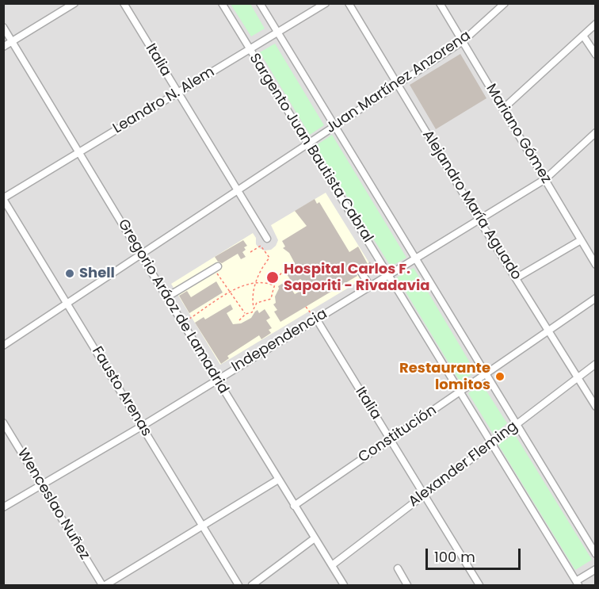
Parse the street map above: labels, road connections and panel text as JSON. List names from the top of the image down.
{
  "streets": {
    "street": [
      "Italia",
      "Juan Martínez Anzorena",
      "Leandro N. Alem",
      "Mariano Gómez",
      "Sargento Juan Bautista Cabral",
      "Alejandro María Aguado",
      "Gregorio Aráoz de Lamadrid",
      "Independencia",
      "Fausto Arenas",
      "Constitución",
      "Alexander Fleming",
      "Wenceslao Nuñez"
    ]
  },
  "crossings": [
    ["Italia", "Juan Martínez Anzorena"],
    ["Italia", "Leandro N. Alem"],
    ["Italia", "Independencia"],
    ["Italia", "Constitución"],
    ["Italia", "Alexander Fleming"],
    ["Juan Martínez Anzorena", "Mariano Gómez"],
    ["Juan Martínez Anzorena", "Sargento Juan Bautista Cabral"],
    ["Juan Martínez Anzorena", "Alejandro María Aguado"],
    ["Juan Martínez Anzorena", "Gregorio Aráoz de Lamadrid"],
    ["Juan Martínez Anzorena", "Fausto Arenas"],
    ["Leandro N. Alem", "Sargento Juan Bautista Cabral"],
    ["Leandro N. Alem", "Gregorio Aráoz de Lamadrid"],
    ["Leandro N. Alem", "Fausto Arenas"],
    ["Mariano Gómez", "Independencia"],
    ["Sargento Juan Bautista Cabral", "Independencia"],
    ["Sargento Juan Bautista Cabral", "Constitución"],
    ["Sargento Juan Bautista Cabral", "Alexander Fleming"],
    ["Alejandro María Aguado", "Independencia"],
    ["Alejandro María Aguado", "Constitución"],
    ["Alejandro María Aguado", "Alexander Fleming"],
    ["Gregorio Aráoz de Lamadrid", "Independencia"],
    ["Gregorio Aráoz de Lamadrid", "Constitución"],
    ["Gregorio Aráoz de Lamadrid", "Alexander Fleming"],
    ["Independencia", "Fausto Arenas"],
    ["Independencia", "Wenceslao Nuñez"]
  ],
  "places": ["Shell", "Hospital Carlos F. Saporiti - Rivadavia", "Restaurante lomitos"],
  "scale_bar": "100 m"
}
